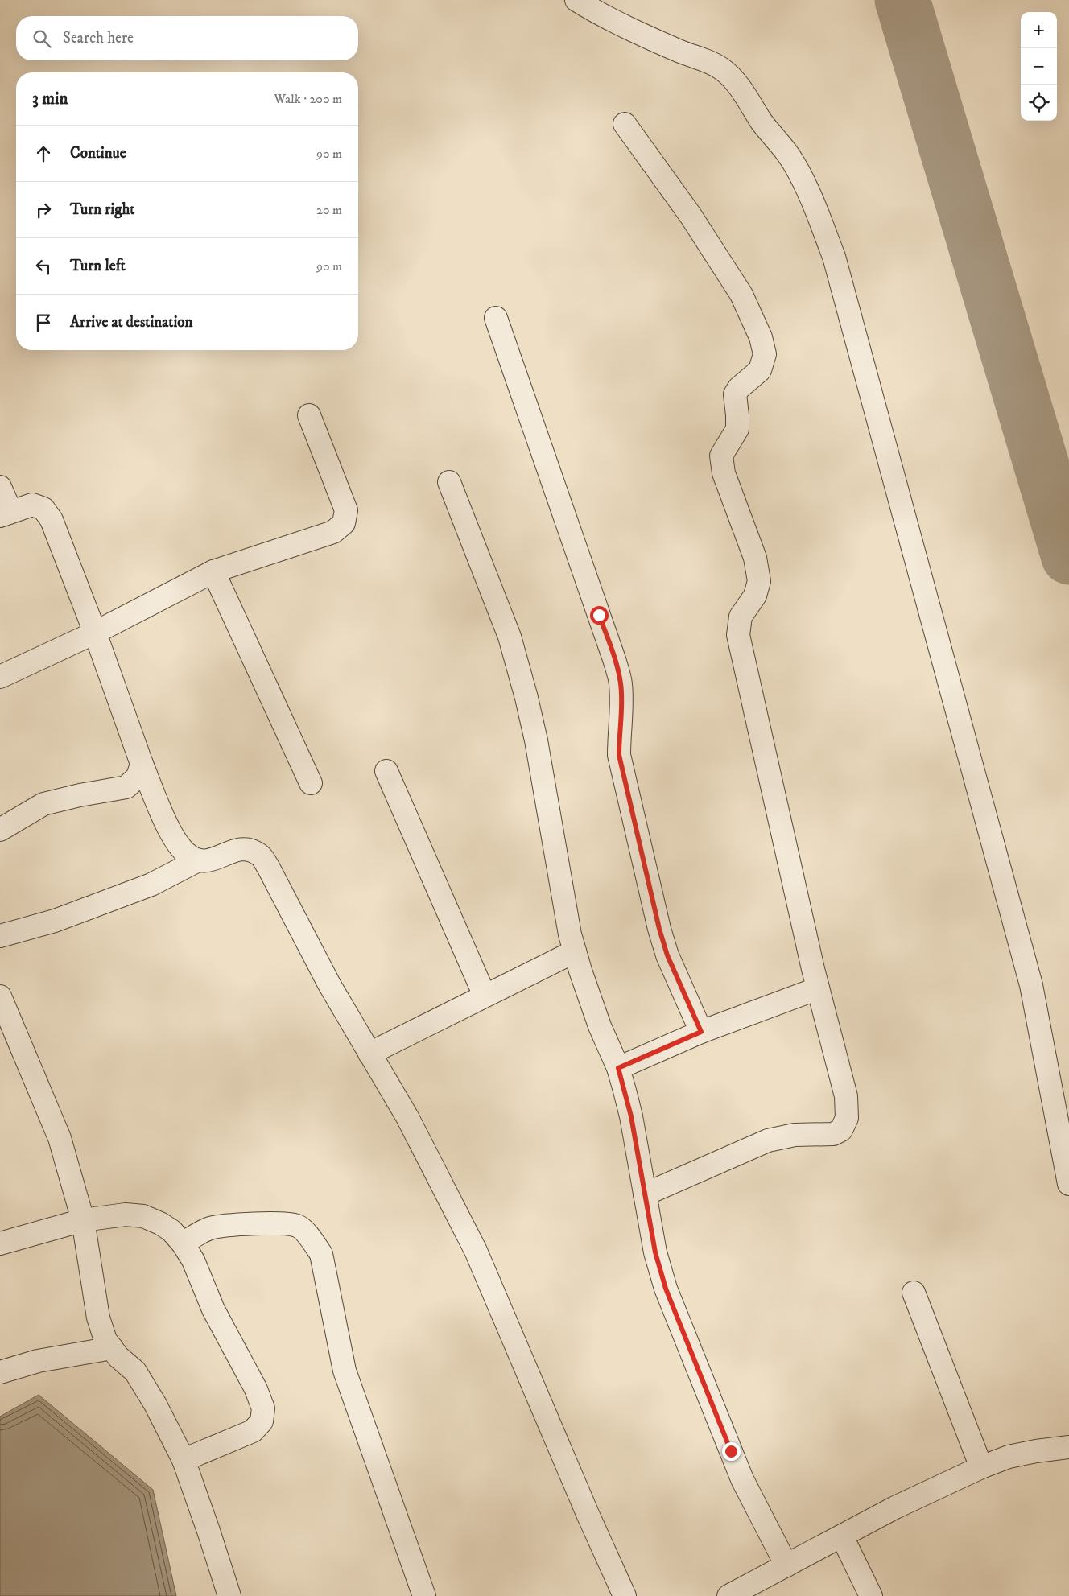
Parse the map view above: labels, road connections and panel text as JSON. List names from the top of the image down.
{
  "page": {
    "map_buttons": ["+", "−"],
    "search": "Search here",
    "heading": ["3 min", "Walk · 200 m"],
    "list": [
      ["Continue", "90 m"],
      ["Turn right", "20 m"],
      ["Turn left", "90 m"],
      "Arrive at destination"
    ]
  }
}
